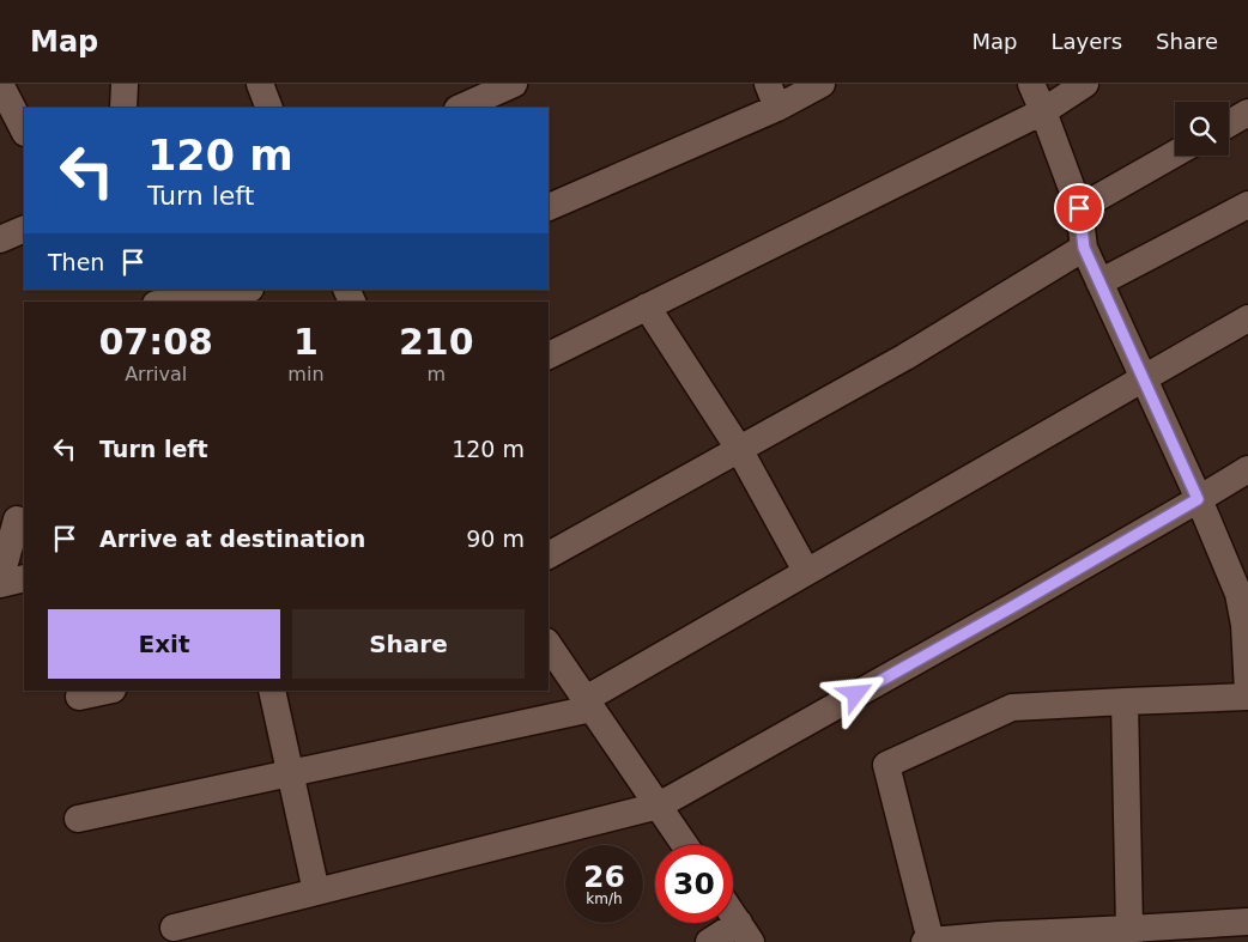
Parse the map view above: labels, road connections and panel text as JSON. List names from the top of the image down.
{
  "page": {
    "header": "Map",
    "nav": ["Map", "Layers", "Share"],
    "turn": ["120 m", "Turn left"],
    "then": "Then",
    "eta": [
      "07:08",
      "Arrival",
      "1",
      "min",
      "210",
      "m"
    ],
    "list": [
      {
        "name": "Turn left",
        "value": "120 m"
      },
      {
        "name": "Arrive at destination",
        "value": "90 m"
      }
    ],
    "buttons": ["Exit", "Share"],
    "speed": "26 km/h",
    "limit": "30"
  }
}
